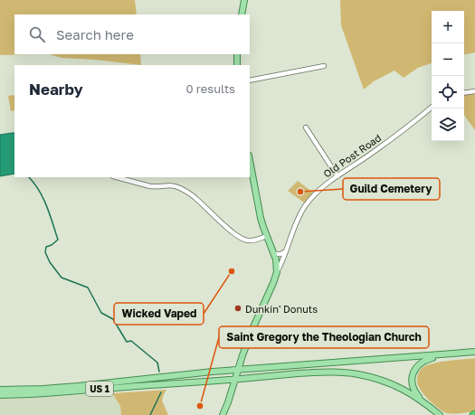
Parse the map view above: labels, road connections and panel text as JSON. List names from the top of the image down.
{
  "streets": {
    "main road": ["Old Post Road", "US 1"]
  },
  "crossings": [
    ["Old Post Road", "US 1"]
  ],
  "places": [
    "Guild Cemetery",
    "Wicked Vaped",
    "Dunkin' Donuts",
    "Saint Gregory the Theologian Church"
  ],
  "page": {
    "map_buttons": ["+", "−"],
    "search": "Search here",
    "heading": ["Nearby", "0 results"]
  }
}
